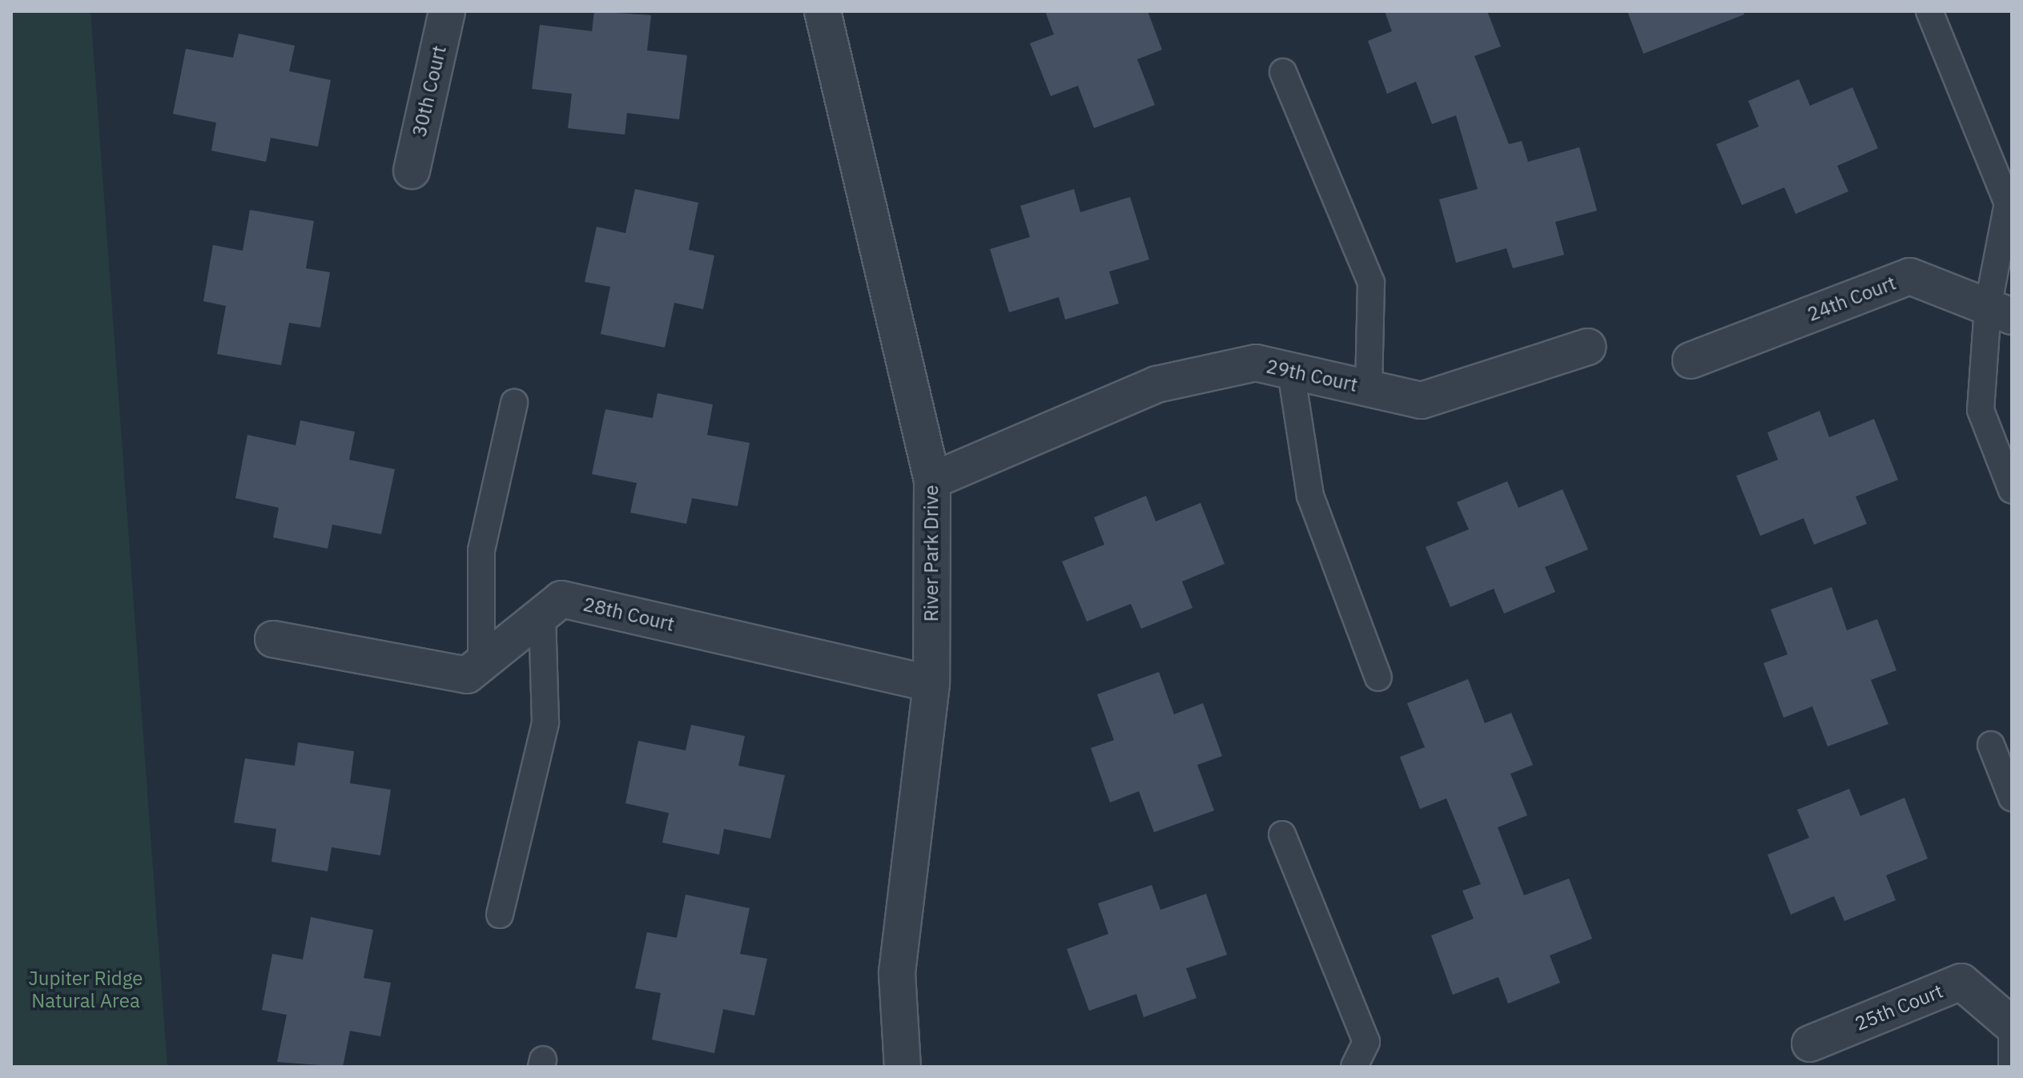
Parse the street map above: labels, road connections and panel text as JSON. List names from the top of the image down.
{
  "streets": {
    "street": [
      "30th Court",
      "24th Court",
      "29th Court",
      "River Park Drive",
      "28th Court",
      "25th Court"
    ]
  },
  "crossings": [
    ["29th Court", "River Park Drive"],
    ["River Park Drive", "28th Court"]
  ],
  "parks": ["Jupiter Ridge Natural Area"]
}
